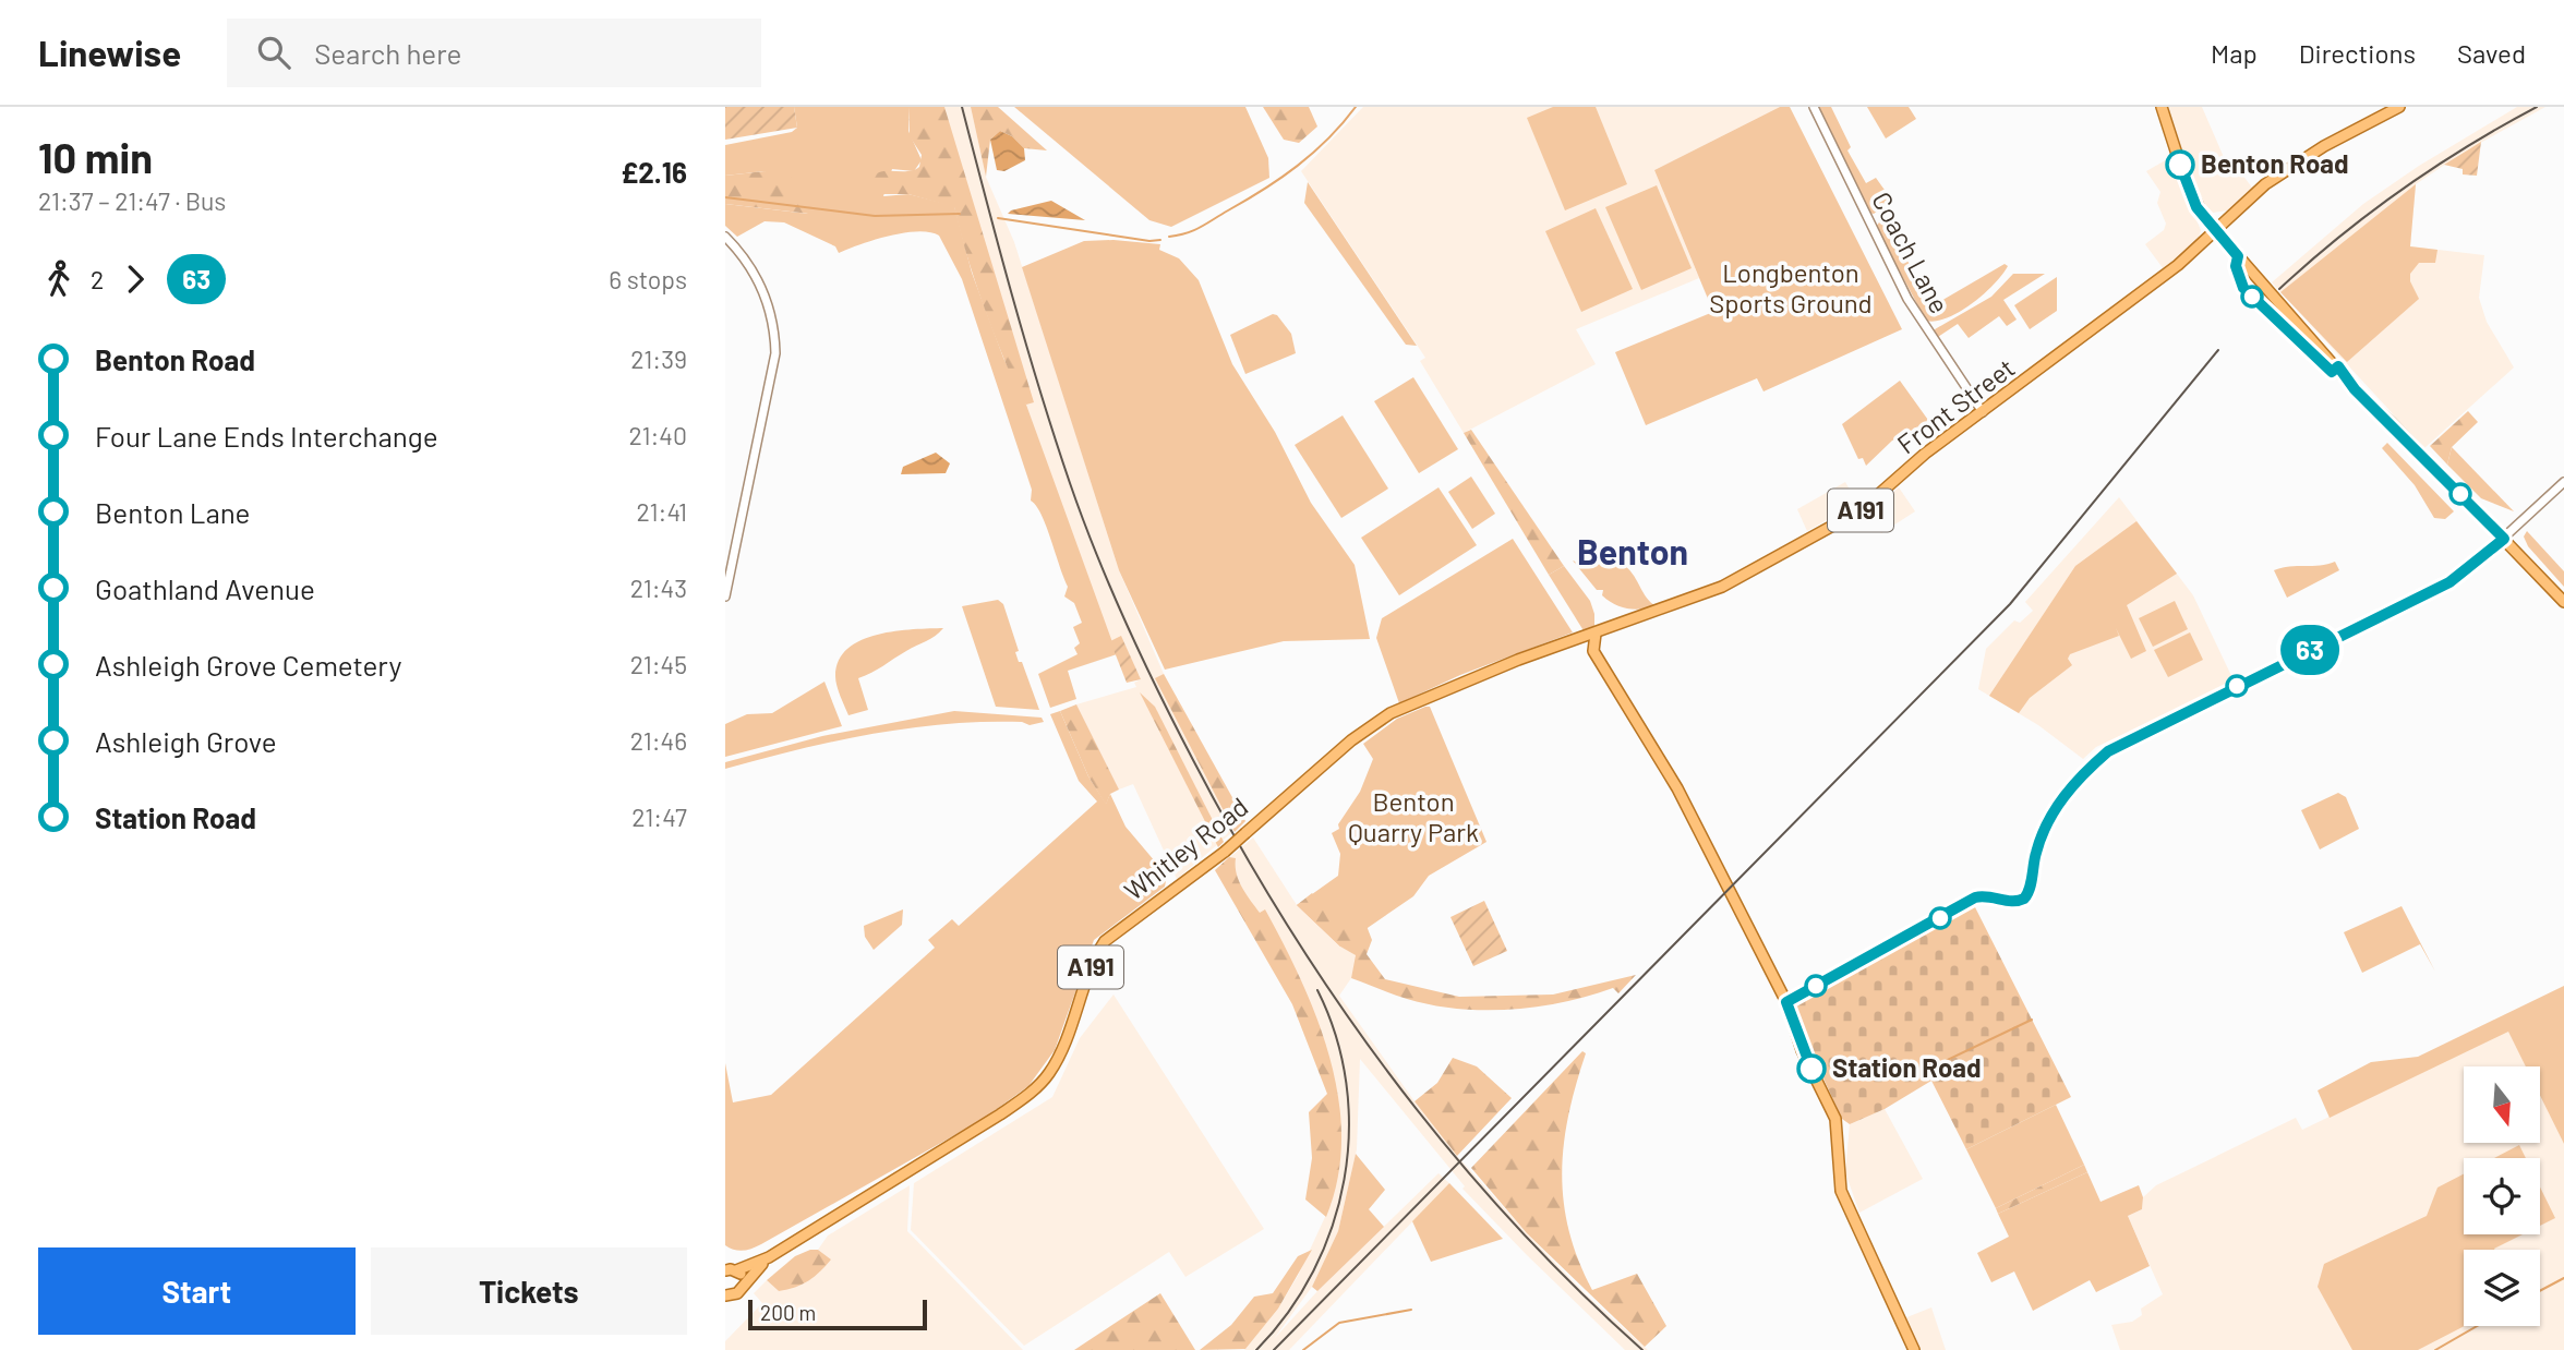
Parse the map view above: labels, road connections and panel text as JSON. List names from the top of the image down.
{
  "streets": {
    "main road": ["Front Street", "A191", "Whitley Road"],
    "street": ["Coach Lane"]
  },
  "crossings": [
    ["Coach Lane", "Front Street"],
    ["Front Street", "Whitley Road"],
    ["A191", "Whitley Road"]
  ],
  "districts": ["Benton"],
  "parks": ["Longbenton Sports Ground", "Benton Quarry Park"],
  "places": ["Benton Road", "Station Road"],
  "lines": ["bus line 63"],
  "scale_bar": "200 m",
  "north": "bottom",
  "page": {
    "header": "Linewise",
    "search": "Search here",
    "nav": ["Map", "Directions", "Saved"],
    "heading": ["10 min", "21:37 – 21:47 · Bus", "£2.16"],
    "on_map": "63",
    "legs": ["2", "63", "6 stops"],
    "list": [
      {
        "name": "Benton Road",
        "value": "21:39"
      },
      {
        "name": "Four Lane Ends Interchange",
        "value": "21:40"
      },
      {
        "name": "Benton Lane",
        "value": "21:41"
      },
      {
        "name": "Goathland Avenue",
        "value": "21:43"
      },
      {
        "name": "Ashleigh Grove Cemetery",
        "value": "21:45"
      },
      {
        "name": "Ashleigh Grove",
        "value": "21:46"
      },
      {
        "name": "Station Road",
        "value": "21:47"
      }
    ],
    "buttons": ["Start", "Tickets"],
    "scale": "200 m"
  }
}
